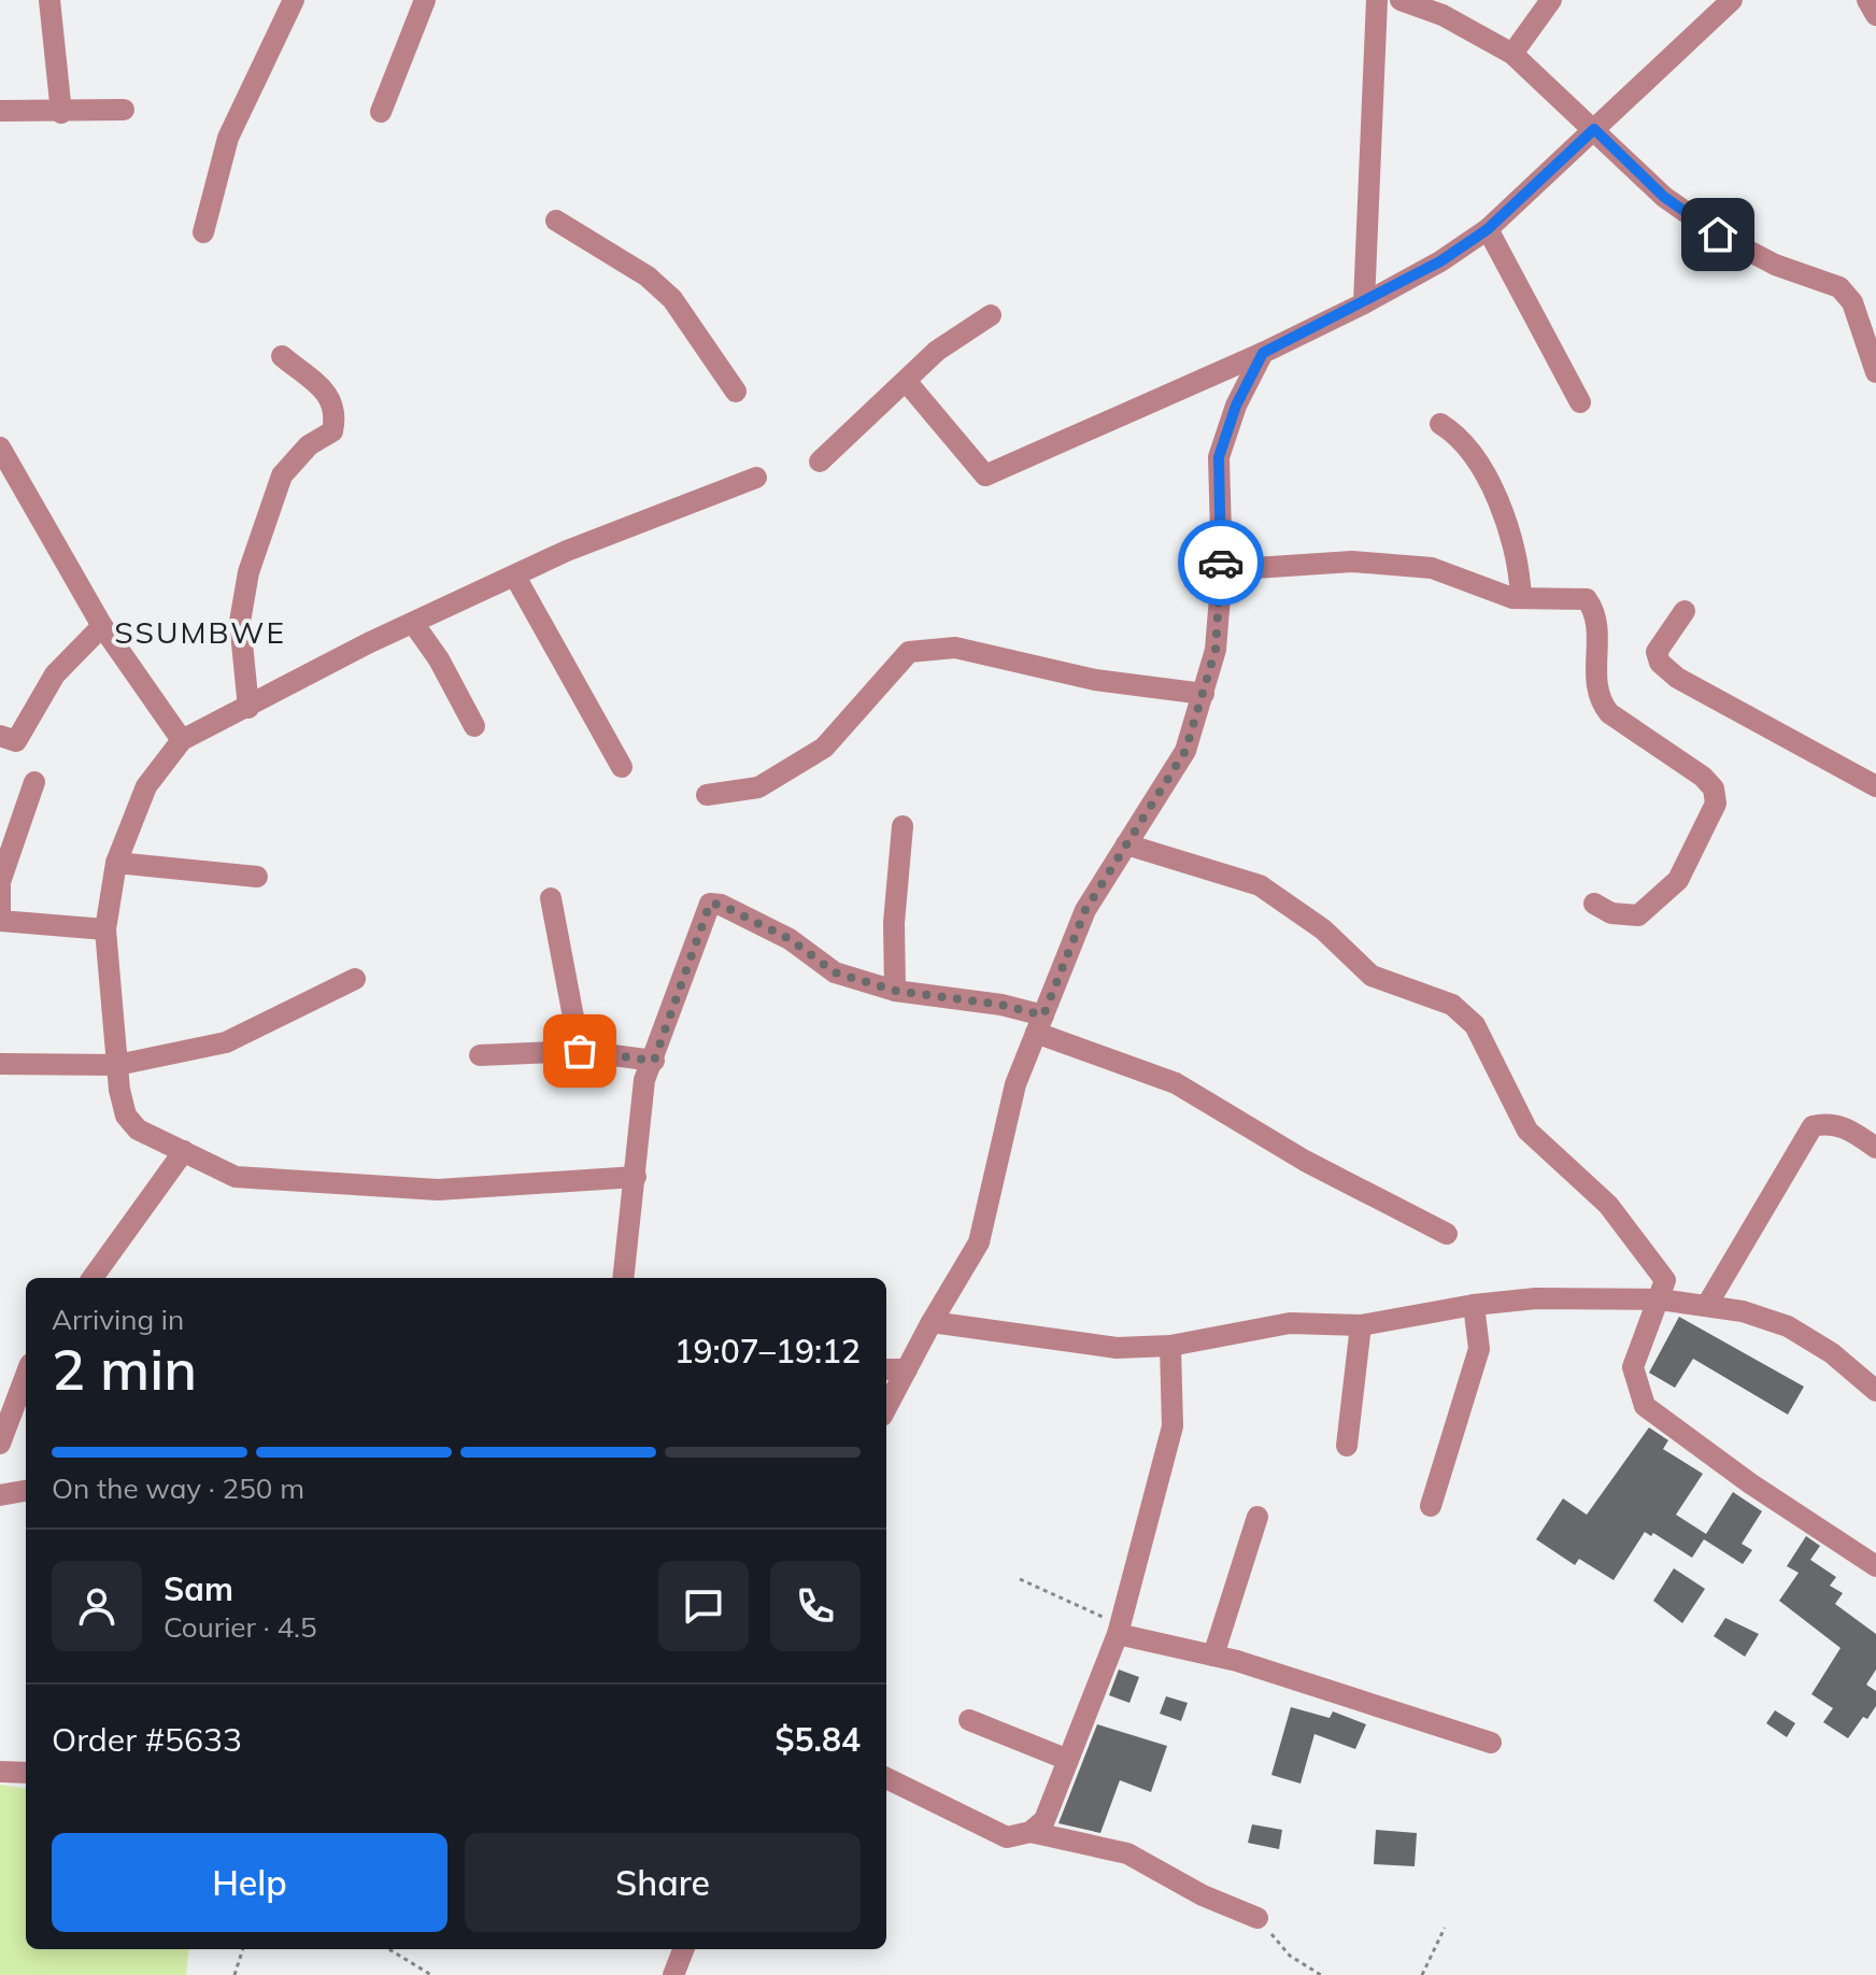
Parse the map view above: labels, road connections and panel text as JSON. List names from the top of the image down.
{
  "districts": ["SSUMBWE"],
  "page": {
    "heading": ["2 min", "Arriving in", "19:07–19:12"],
    "panel": [
      "Sam",
      "Courier · 4.5",
      "Order #5633",
      "$5.84"
    ],
    "bar": "On the way · 250 m",
    "buttons": ["Help", "Share"]
  }
}
